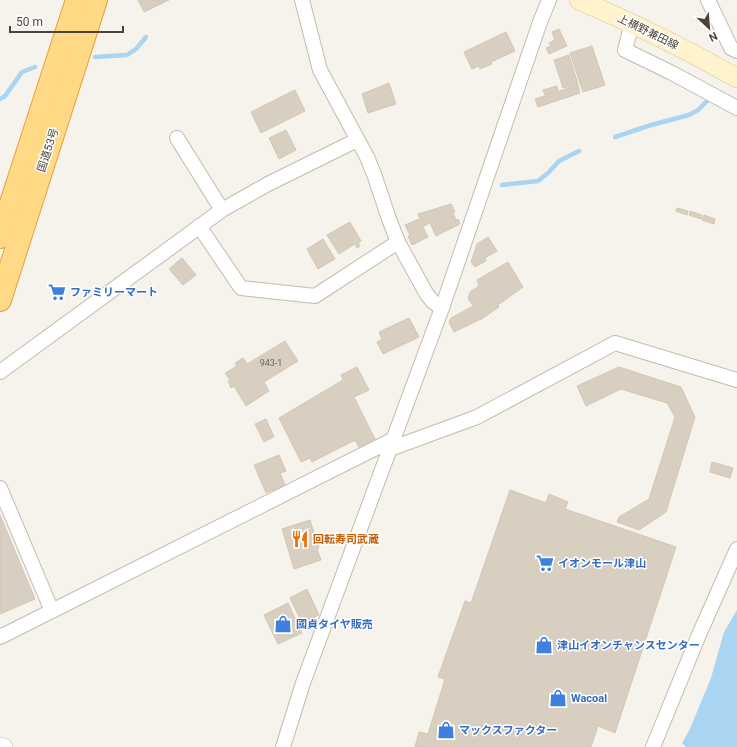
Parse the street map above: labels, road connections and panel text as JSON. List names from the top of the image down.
{
  "streets": {
    "highway": ["国道53号"],
    "main road": ["上横野兼田線"]
  },
  "places": {
    "supermarket": ["ファミリーマート", "イオンモール津山"],
    "restaurant": ["回転寿司武蔵"],
    "shop": [
      "國貞タイヤ販売",
      "津山イオンチャンスセンター",
      "Wacoal",
      "マックスファクター"
    ]
  },
  "house_numbers": ["943-1"],
  "scale_bar": "50 m",
  "north": "bottom right"
}
